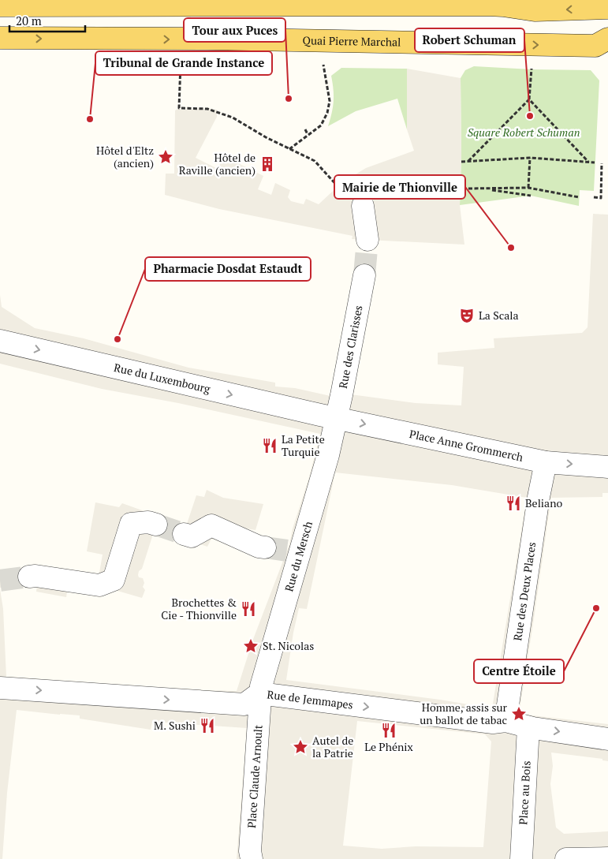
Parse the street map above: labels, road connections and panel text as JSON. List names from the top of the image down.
{
  "streets": {
    "main road": ["Quai Pierre Marchal"],
    "street": [
      "Rue des Clarisses",
      "Rue du Luxembourg",
      "Place Anne Grommerch",
      "Rue du Mersch",
      "Rue des Deux Places",
      "Rue de Jemmapes",
      "Place Claude Arnoult",
      "Place au Bois"
    ]
  },
  "crossings": [
    ["Rue des Clarisses", "Rue du Luxembourg"],
    ["Rue des Clarisses", "Place Anne Grommerch"],
    ["Rue des Clarisses", "Rue du Mersch"],
    ["Rue du Luxembourg", "Place Anne Grommerch"],
    ["Rue du Luxembourg", "Rue du Mersch"],
    ["Place Anne Grommerch", "Rue du Mersch"],
    ["Place Anne Grommerch", "Rue des Deux Places"],
    ["Rue du Mersch", "Rue de Jemmapes"],
    ["Rue du Mersch", "Place Claude Arnoult"],
    ["Rue des Deux Places", "Rue de Jemmapes"],
    ["Rue de Jemmapes", "Place Claude Arnoult"],
    ["Rue de Jemmapes", "Place au Bois"]
  ],
  "one_way": ["Rue du Luxembourg", "Place Anne Grommerch", "Rue de Jemmapes"],
  "parks": ["Square Robert Schuman"],
  "places": {
    "other": [
      "Tour aux Puces",
      "Robert Schuman",
      "Tribunal de Grande Instance",
      "Mairie de Thionville",
      "Pharmacie Dosdat Estaudt",
      "Centre Étoile"
    ],
    "place": [
      "Hôtel d'Eltz (ancien)",
      "St. Nicolas",
      "Homme, assis sur un ballot de tabac",
      "Autel de la Patrie"
    ],
    "building": ["Hôtel de Raville (ancien)"],
    "theatre": ["La Scala"],
    "restaurant": [
      "La Petite Turquie",
      "Beliano",
      "Brochettes & Cie - Thionville",
      "M. Sushi",
      "Le Phénix"
    ]
  },
  "scale_bar": "20 m"
}
